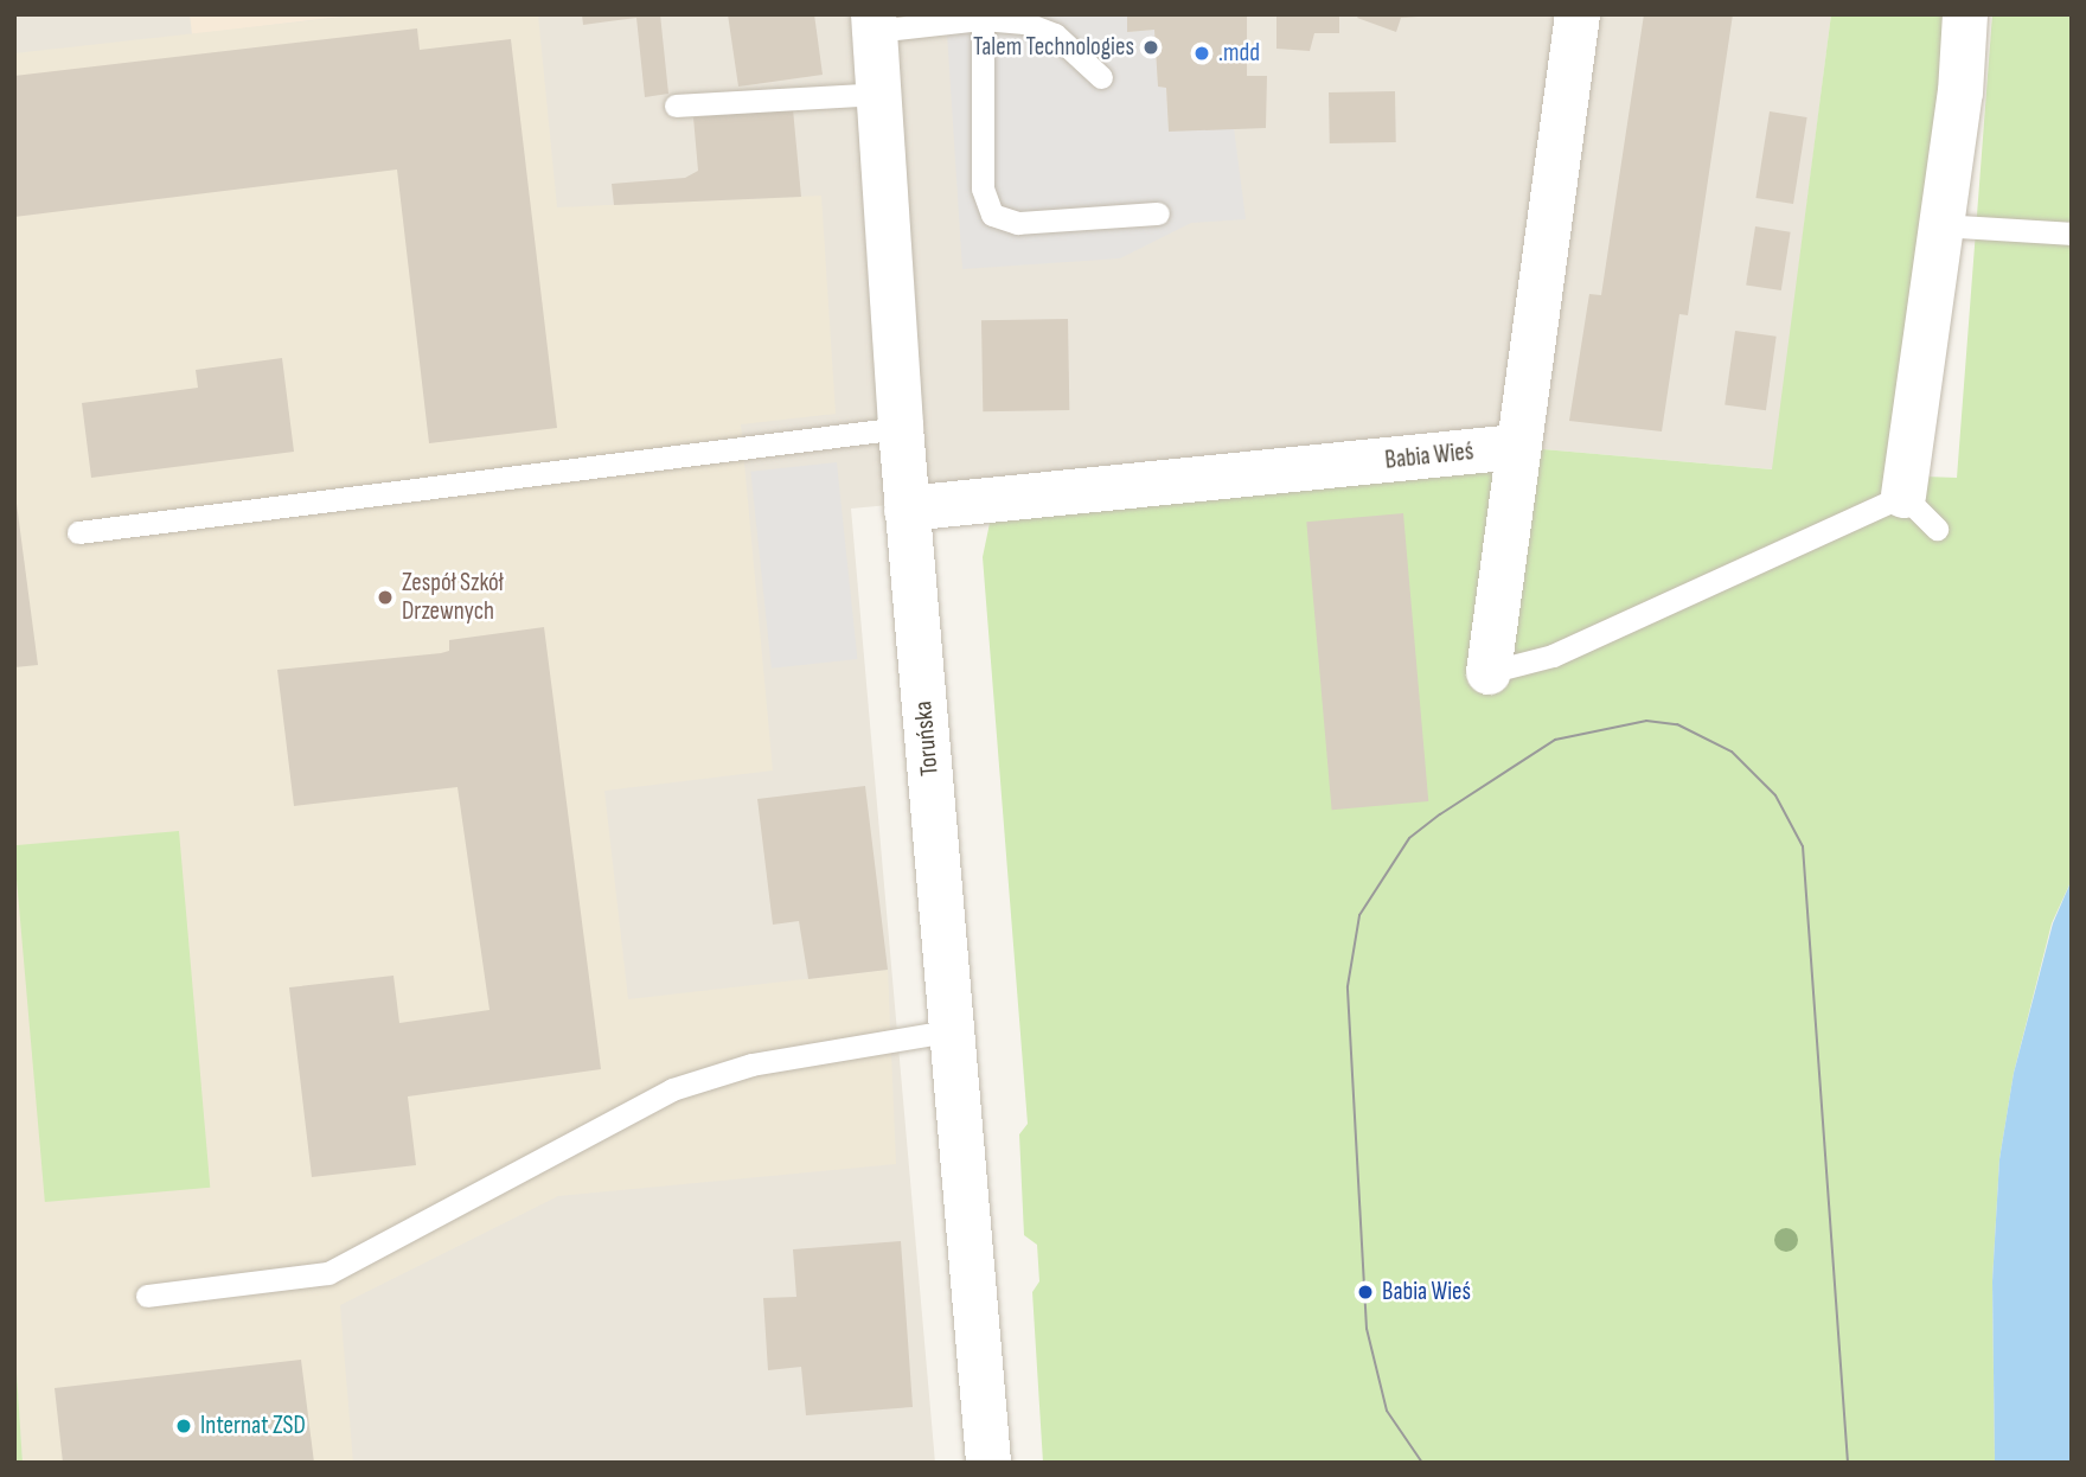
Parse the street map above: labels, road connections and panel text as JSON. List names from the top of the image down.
{
  "streets": {
    "street": ["Babia Wieś", "Toruńska"]
  },
  "crossings": [
    ["Babia Wieś", "Toruńska"]
  ],
  "places": [
    "Talem Technologies",
    ".mdd",
    "Zespół Szkół Drzewnych",
    "Babia Wieś",
    "Internat ZSD"
  ]
}
